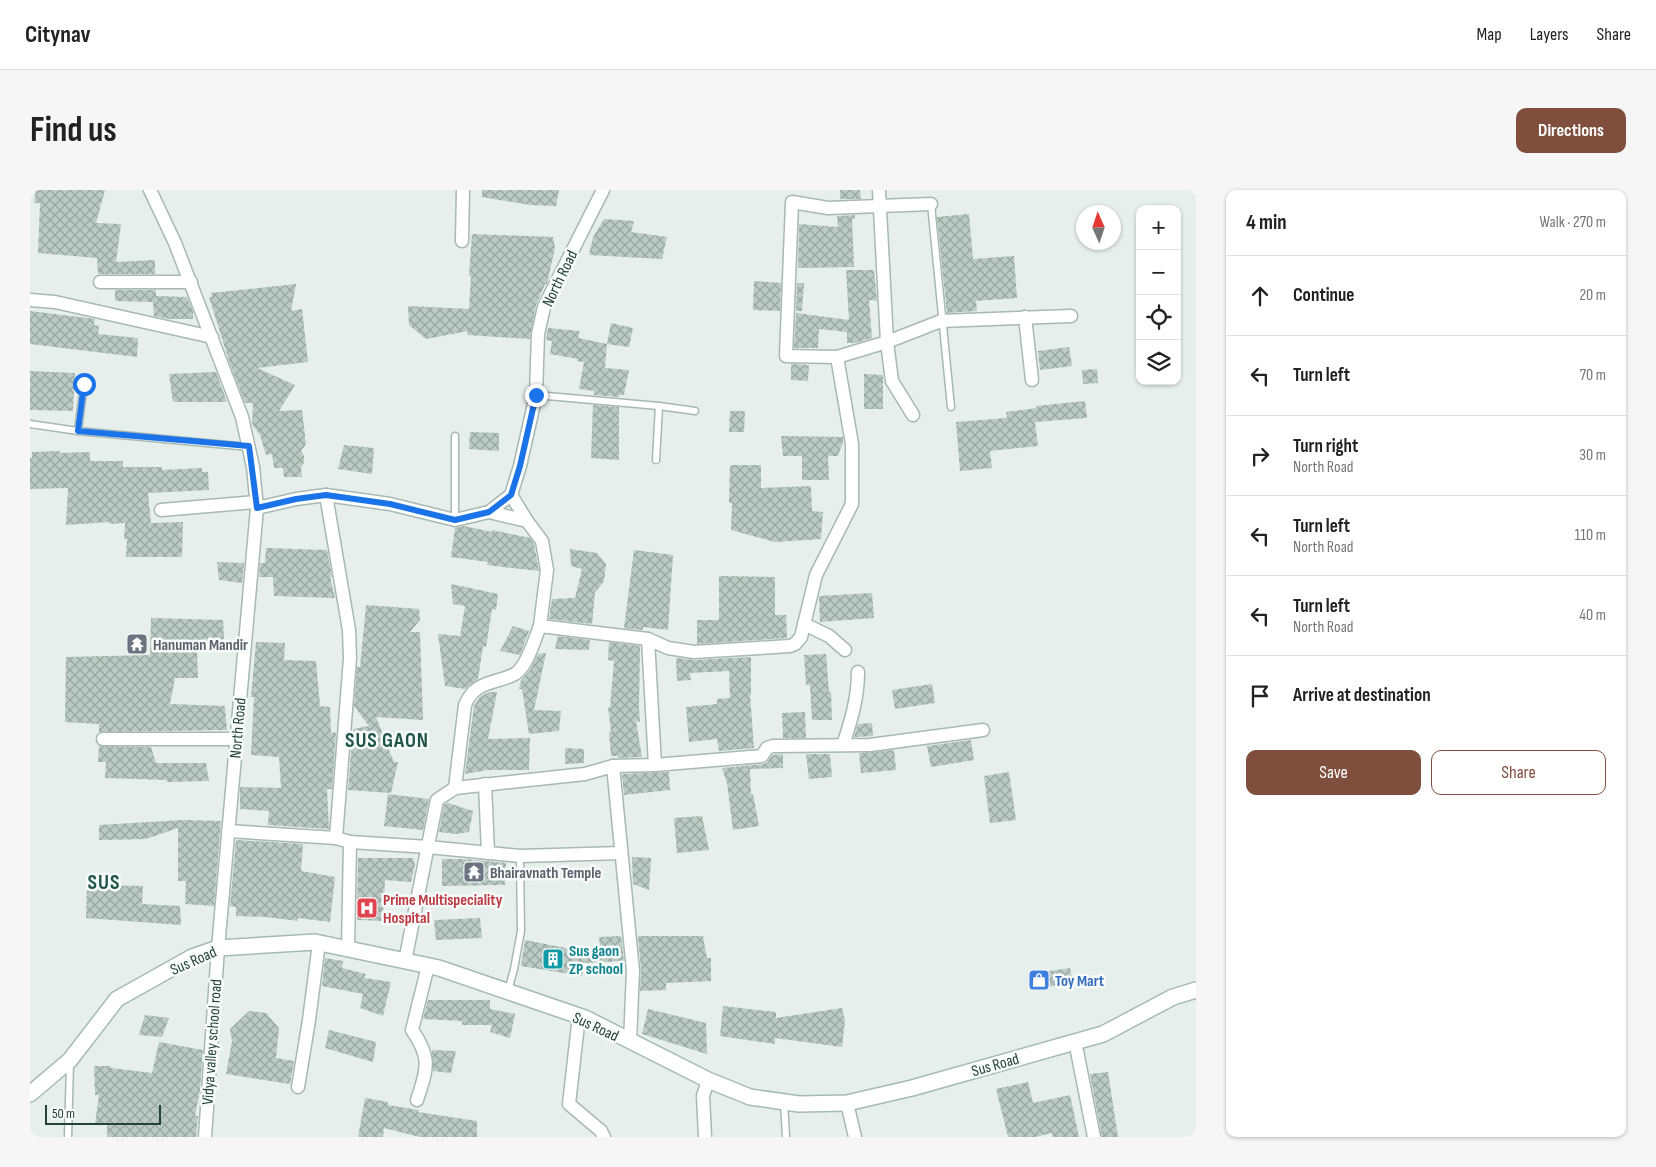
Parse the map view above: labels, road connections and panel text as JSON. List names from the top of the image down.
{
  "streets": {
    "main road": ["Sus Road"],
    "street": ["North Road", "Vidya valley school road"]
  },
  "crossings": [
    ["North Road", "Sus Road"],
    ["North Road", "Vidya valley school road"],
    ["Sus Road", "Vidya valley school road"]
  ],
  "districts": ["SUS GAON", "SUS"],
  "places": {
    "temple": ["Hanuman Mandir", "Bhairavnath Temple"],
    "hospital": ["Prime Multispeciality Hospital"],
    "building": ["Sus gaon ZP school"],
    "shop": ["Toy Mart"]
  },
  "scale_bar": "50 m",
  "north": "top",
  "page": {
    "header": "Citynav",
    "nav": ["Map", "Layers", "Share"],
    "buttons": [
      "Directions",
      ["Save", "Share"]
    ],
    "title": "Find us",
    "heading": ["4 min", "Walk · 270 m"],
    "map_buttons": ["+", "−"],
    "list": [
      ["Continue", "20 m"],
      ["Turn left", "70 m"],
      ["Turn right", "North Road", "30 m"],
      ["Turn left", "North Road", "110 m"],
      ["Turn left", "North Road", "40 m"],
      "Arrive at destination"
    ],
    "scale": "50 m"
  }
}
